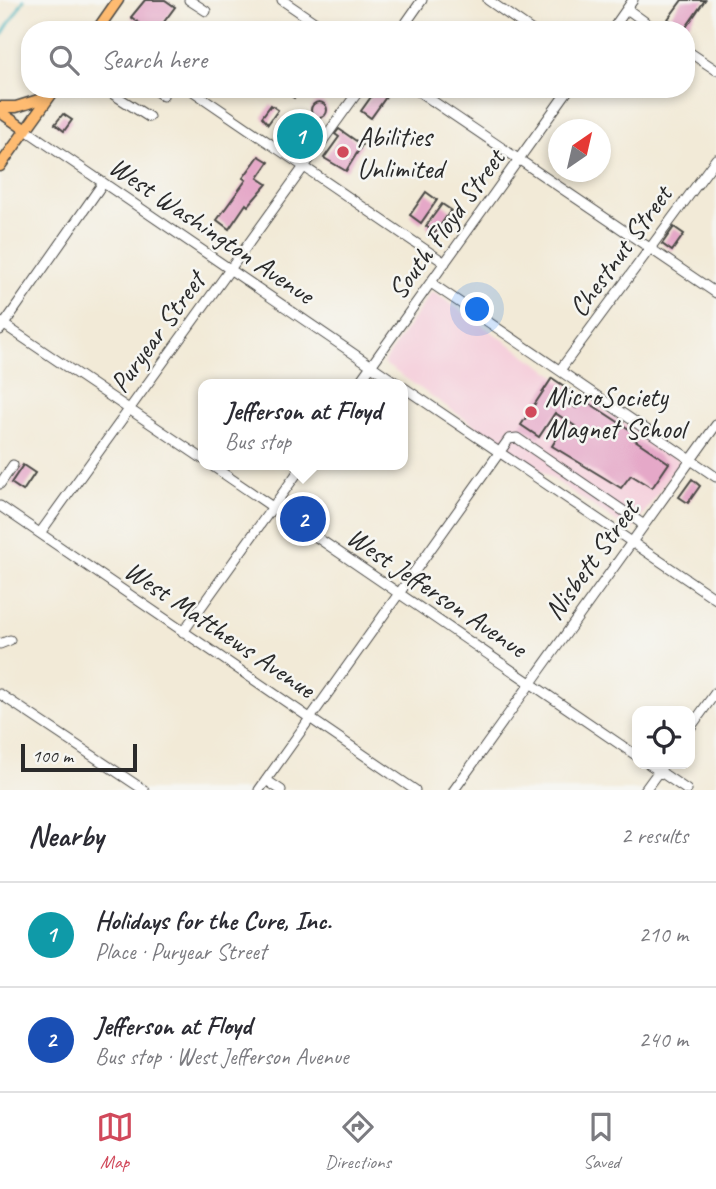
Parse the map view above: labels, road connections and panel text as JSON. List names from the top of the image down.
{
  "streets": {
    "main road": ["West Washington Avenue"],
    "street": [
      "South Floyd Street",
      "Chestnut Street",
      "Puryear Street",
      "Nisbett Street",
      "West Jefferson Avenue",
      "West Matthews Avenue"
    ]
  },
  "crossings": [
    ["South Floyd Street", "West Washington Avenue"],
    ["West Washington Avenue", "Puryear Street"],
    ["West Washington Avenue", "Nisbett Street"],
    ["Puryear Street", "West Matthews Avenue"],
    ["Nisbett Street", "West Jefferson Avenue"]
  ],
  "places": ["Abilities Unlimited", "MicroSociety Magnet School"],
  "scale_bar": "100 m",
  "north": "top right",
  "page": {
    "search": "Search here",
    "pins": ["1", "2"],
    "popup": ["Jefferson at Floyd", "Bus stop"],
    "scale": "100 m",
    "heading": ["Nearby", "2 results"],
    "list": [
      {
        "mark": "1",
        "name": "Holidays for the Cure, Inc.",
        "note": "Place · Puryear Street",
        "value": "210 m"
      },
      {
        "mark": "2",
        "name": "Jefferson at Floyd",
        "note": "Bus stop · West Jefferson Avenue",
        "value": "240 m"
      }
    ],
    "nav": ["Map", "Directions", "Saved"]
  }
}
